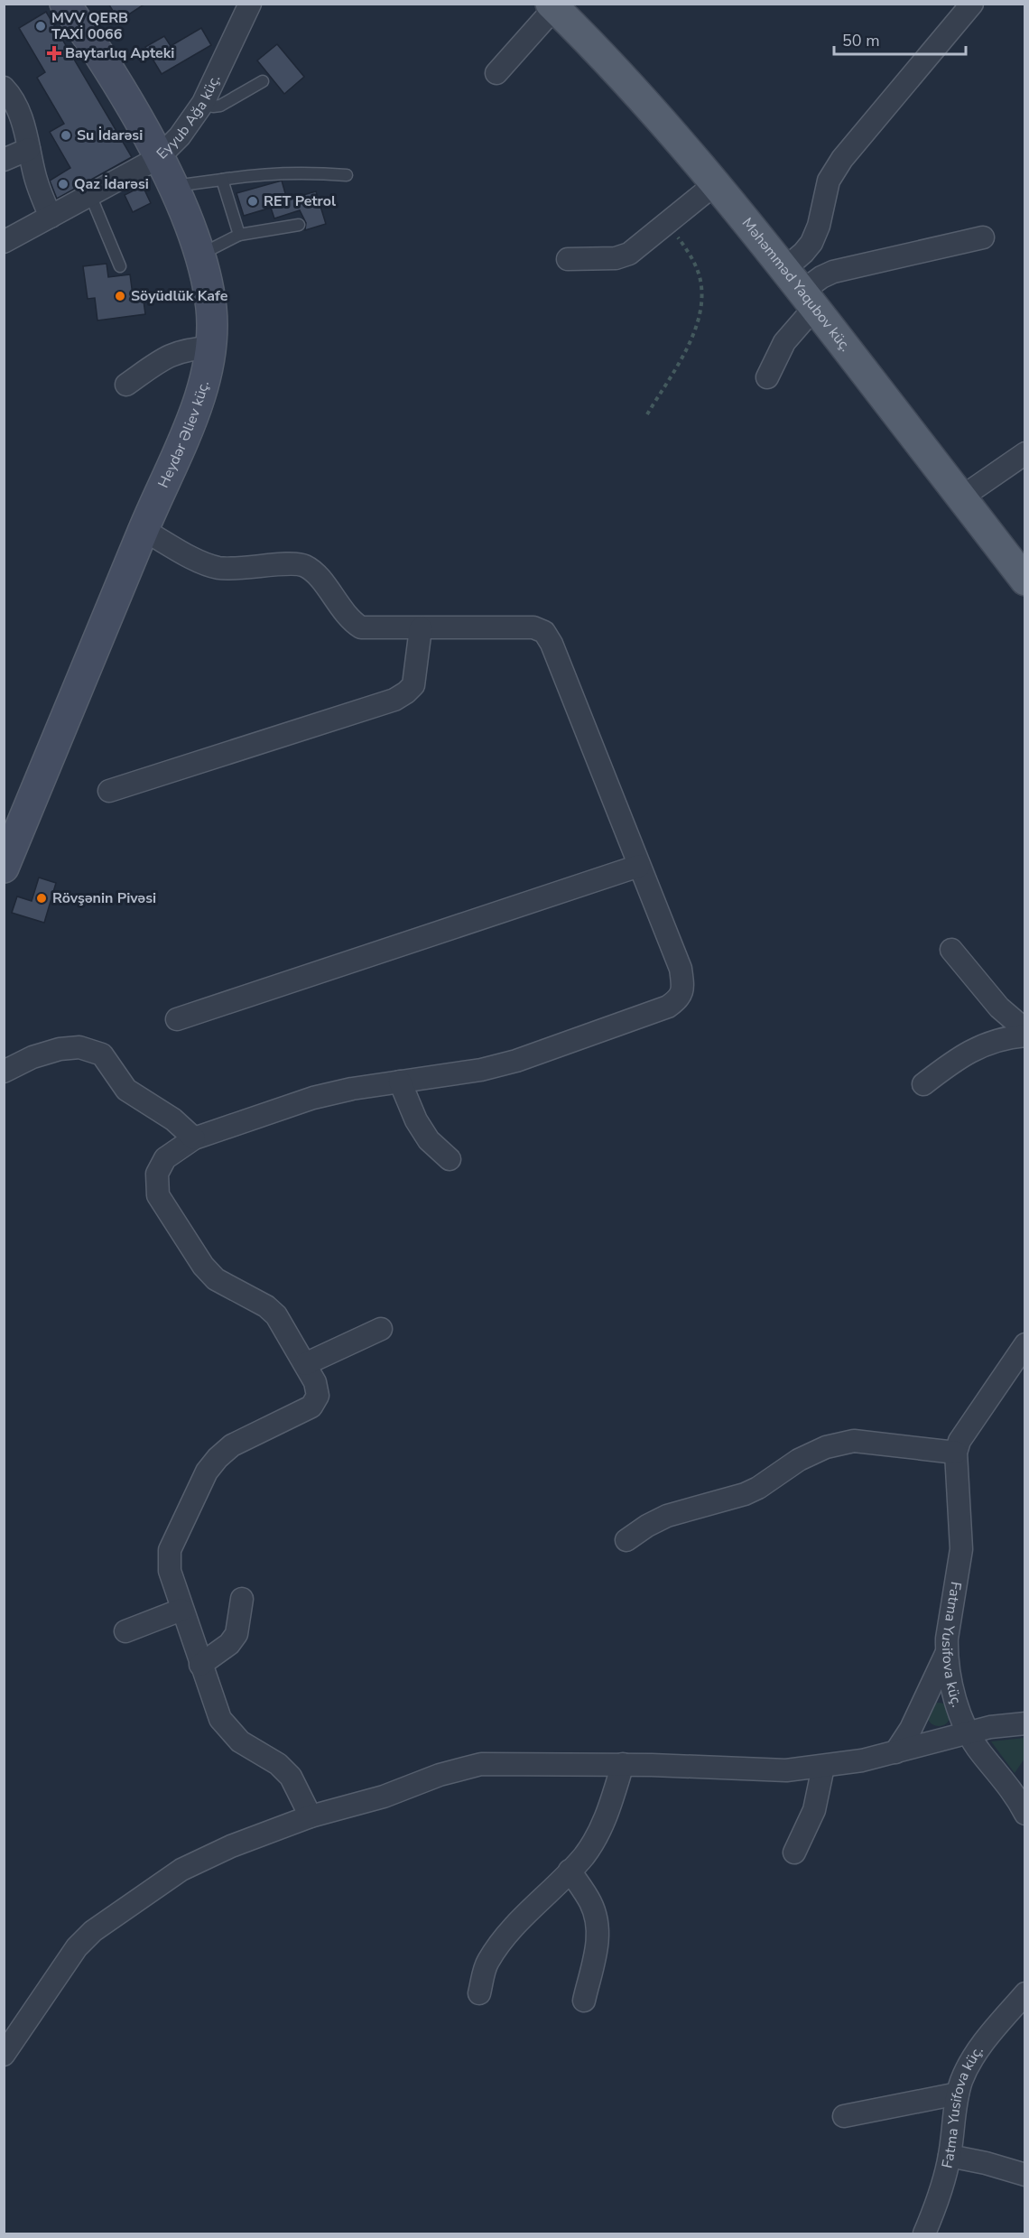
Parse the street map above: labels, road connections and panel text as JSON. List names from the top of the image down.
{
  "streets": {
    "main road": ["Məhəmməd Yaqubov küç.", "Heydər Əliev küç."],
    "street": ["Eyyub Ağa küç.", "Fatma Yusifova küç."]
  },
  "crossings": [
    ["Eyyub Ağa küç.", "Heydər Əliev küç."]
  ],
  "places": {
    "other": [
      "MVV QERB TAXİ 0066",
      "Su İdarəsi",
      "Qaz İdarəsi",
      "RET Petrol",
      "Söyüdlük Kafe",
      "Rövşənin Pivəsi"
    ],
    "health": ["Baytarlıq Apteki"]
  },
  "scale_bar": "50 m"
}
